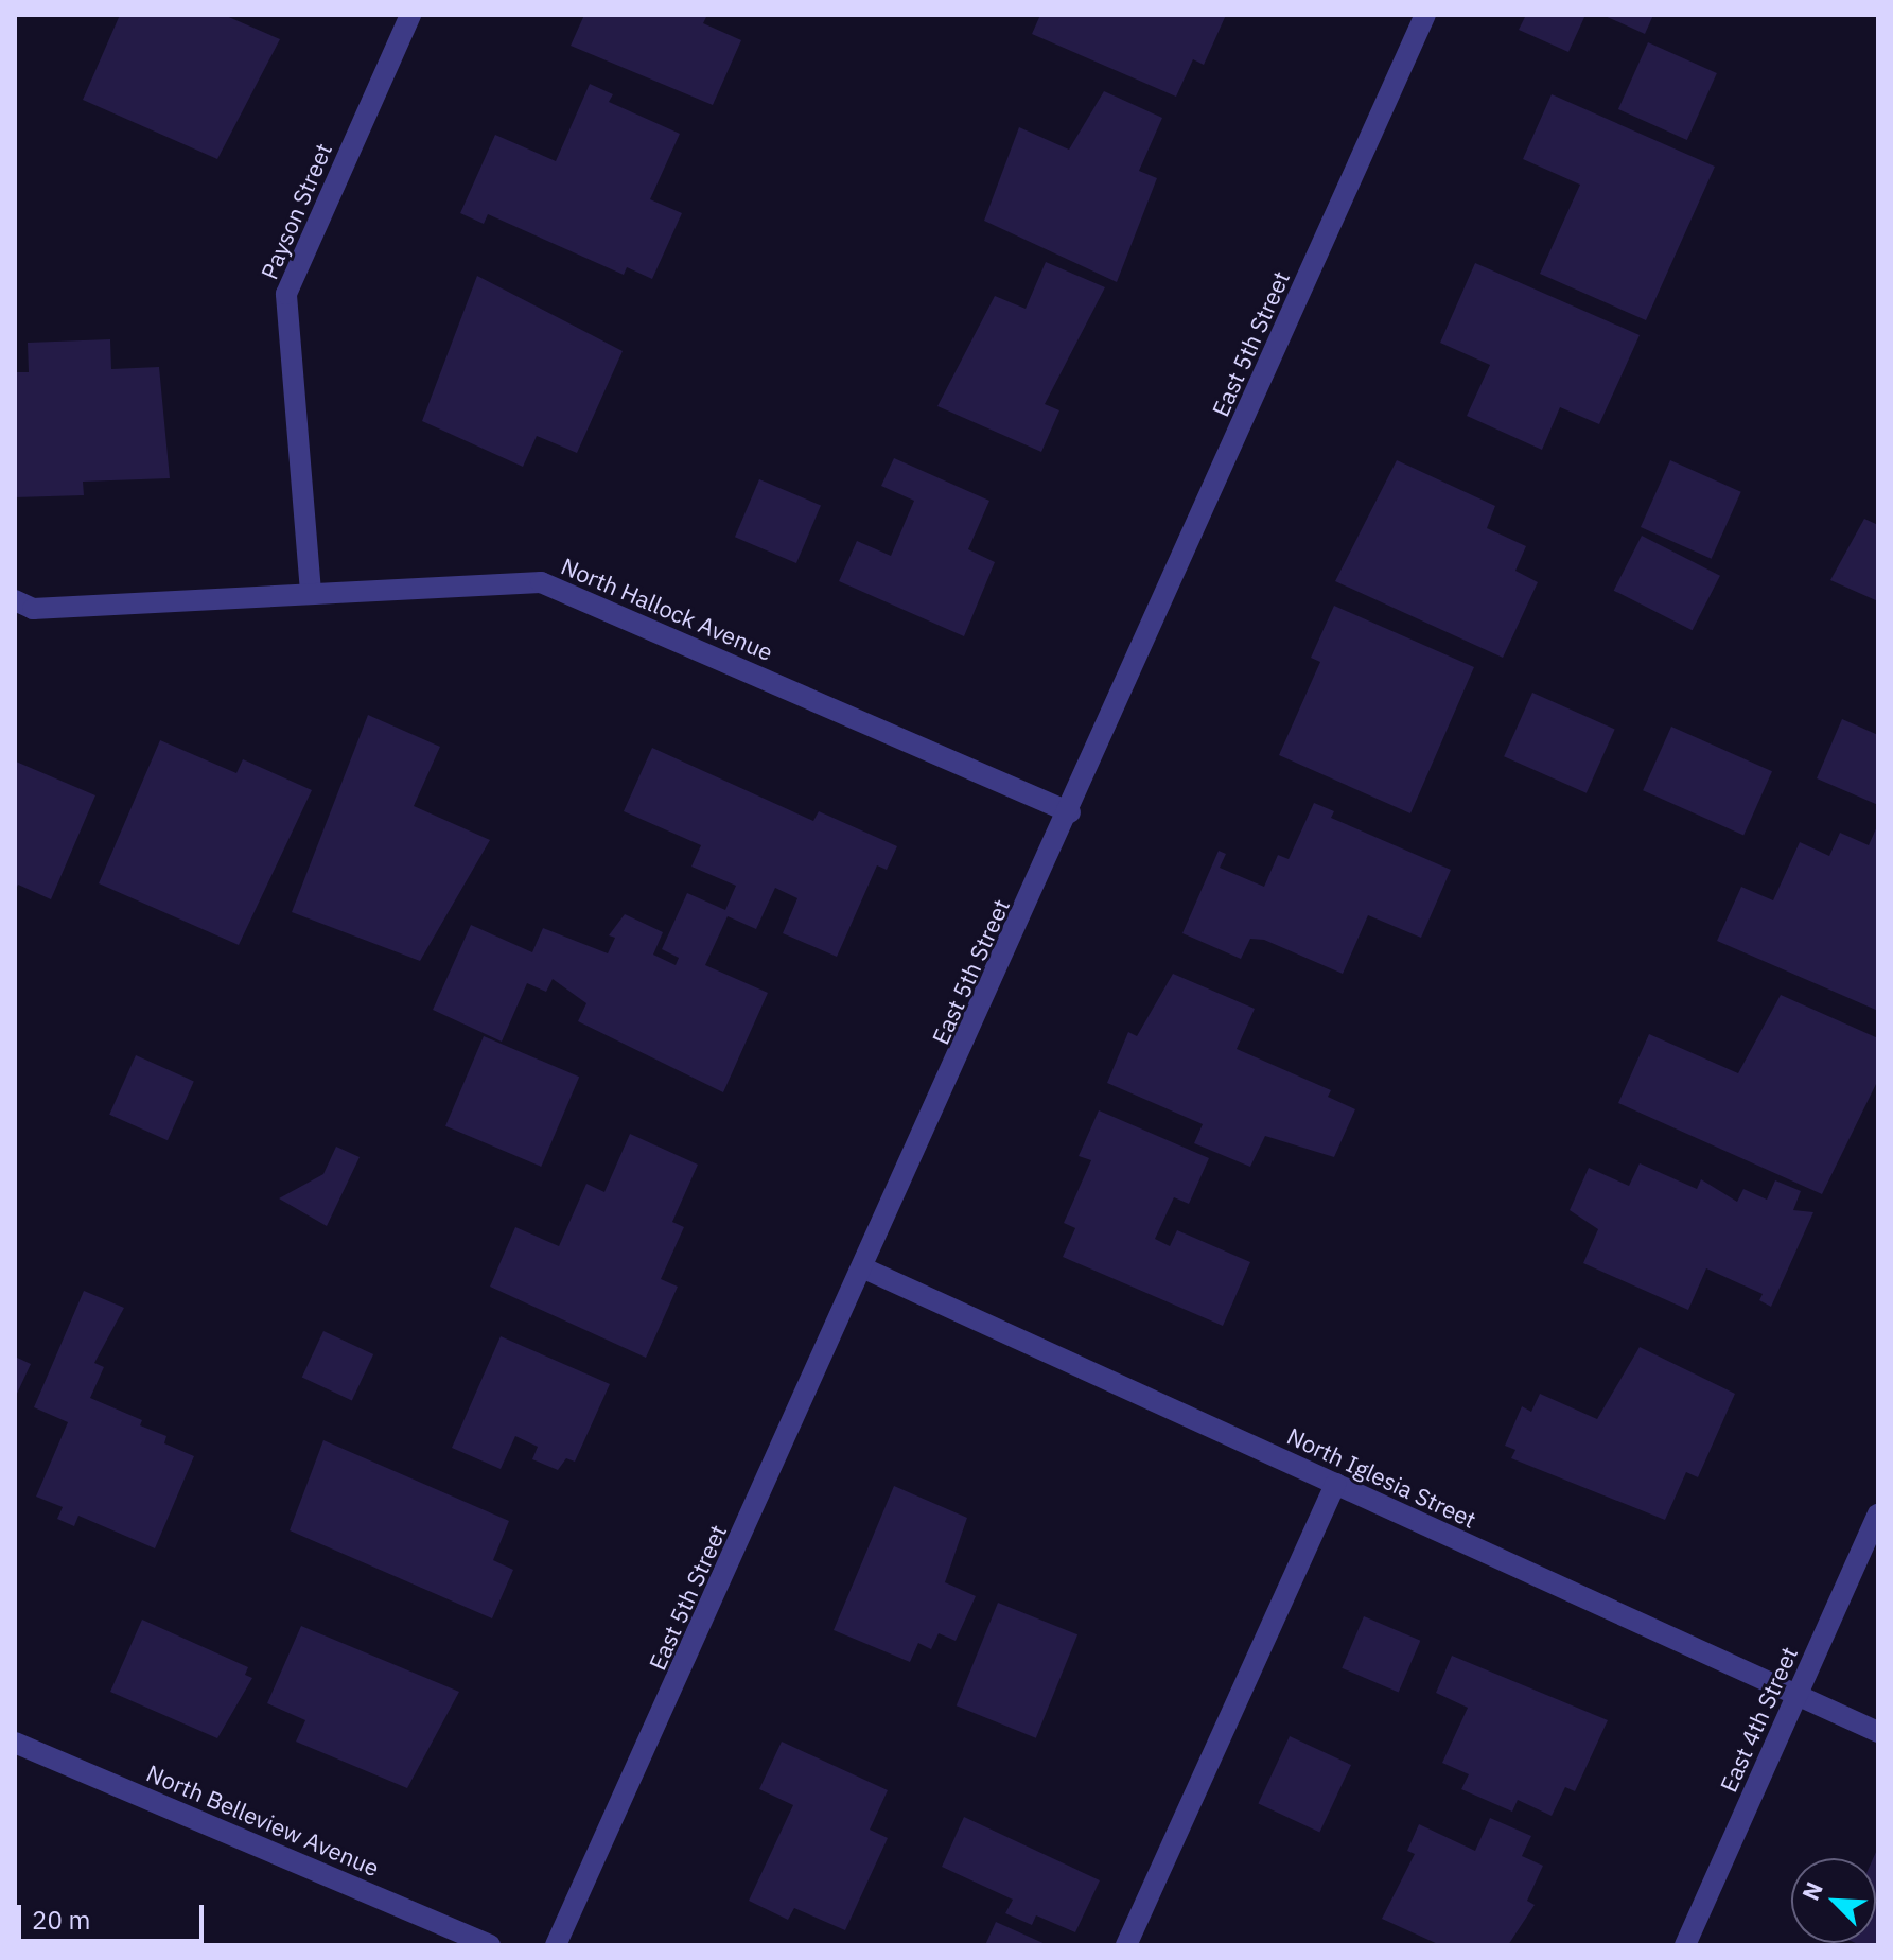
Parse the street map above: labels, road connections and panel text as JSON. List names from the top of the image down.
{
  "streets": {
    "street": [
      "Payson Street",
      "East 5th Street",
      "North Hallock Avenue",
      "North Iglesia Street",
      "East 4th Street",
      "North Belleview Avenue"
    ]
  },
  "crossings": [
    ["Payson Street", "North Hallock Avenue"],
    ["East 5th Street", "North Hallock Avenue"],
    ["East 5th Street", "North Iglesia Street"],
    ["North Iglesia Street", "East 4th Street"]
  ],
  "scale_bar": "20 m",
  "north": "top left"
}
